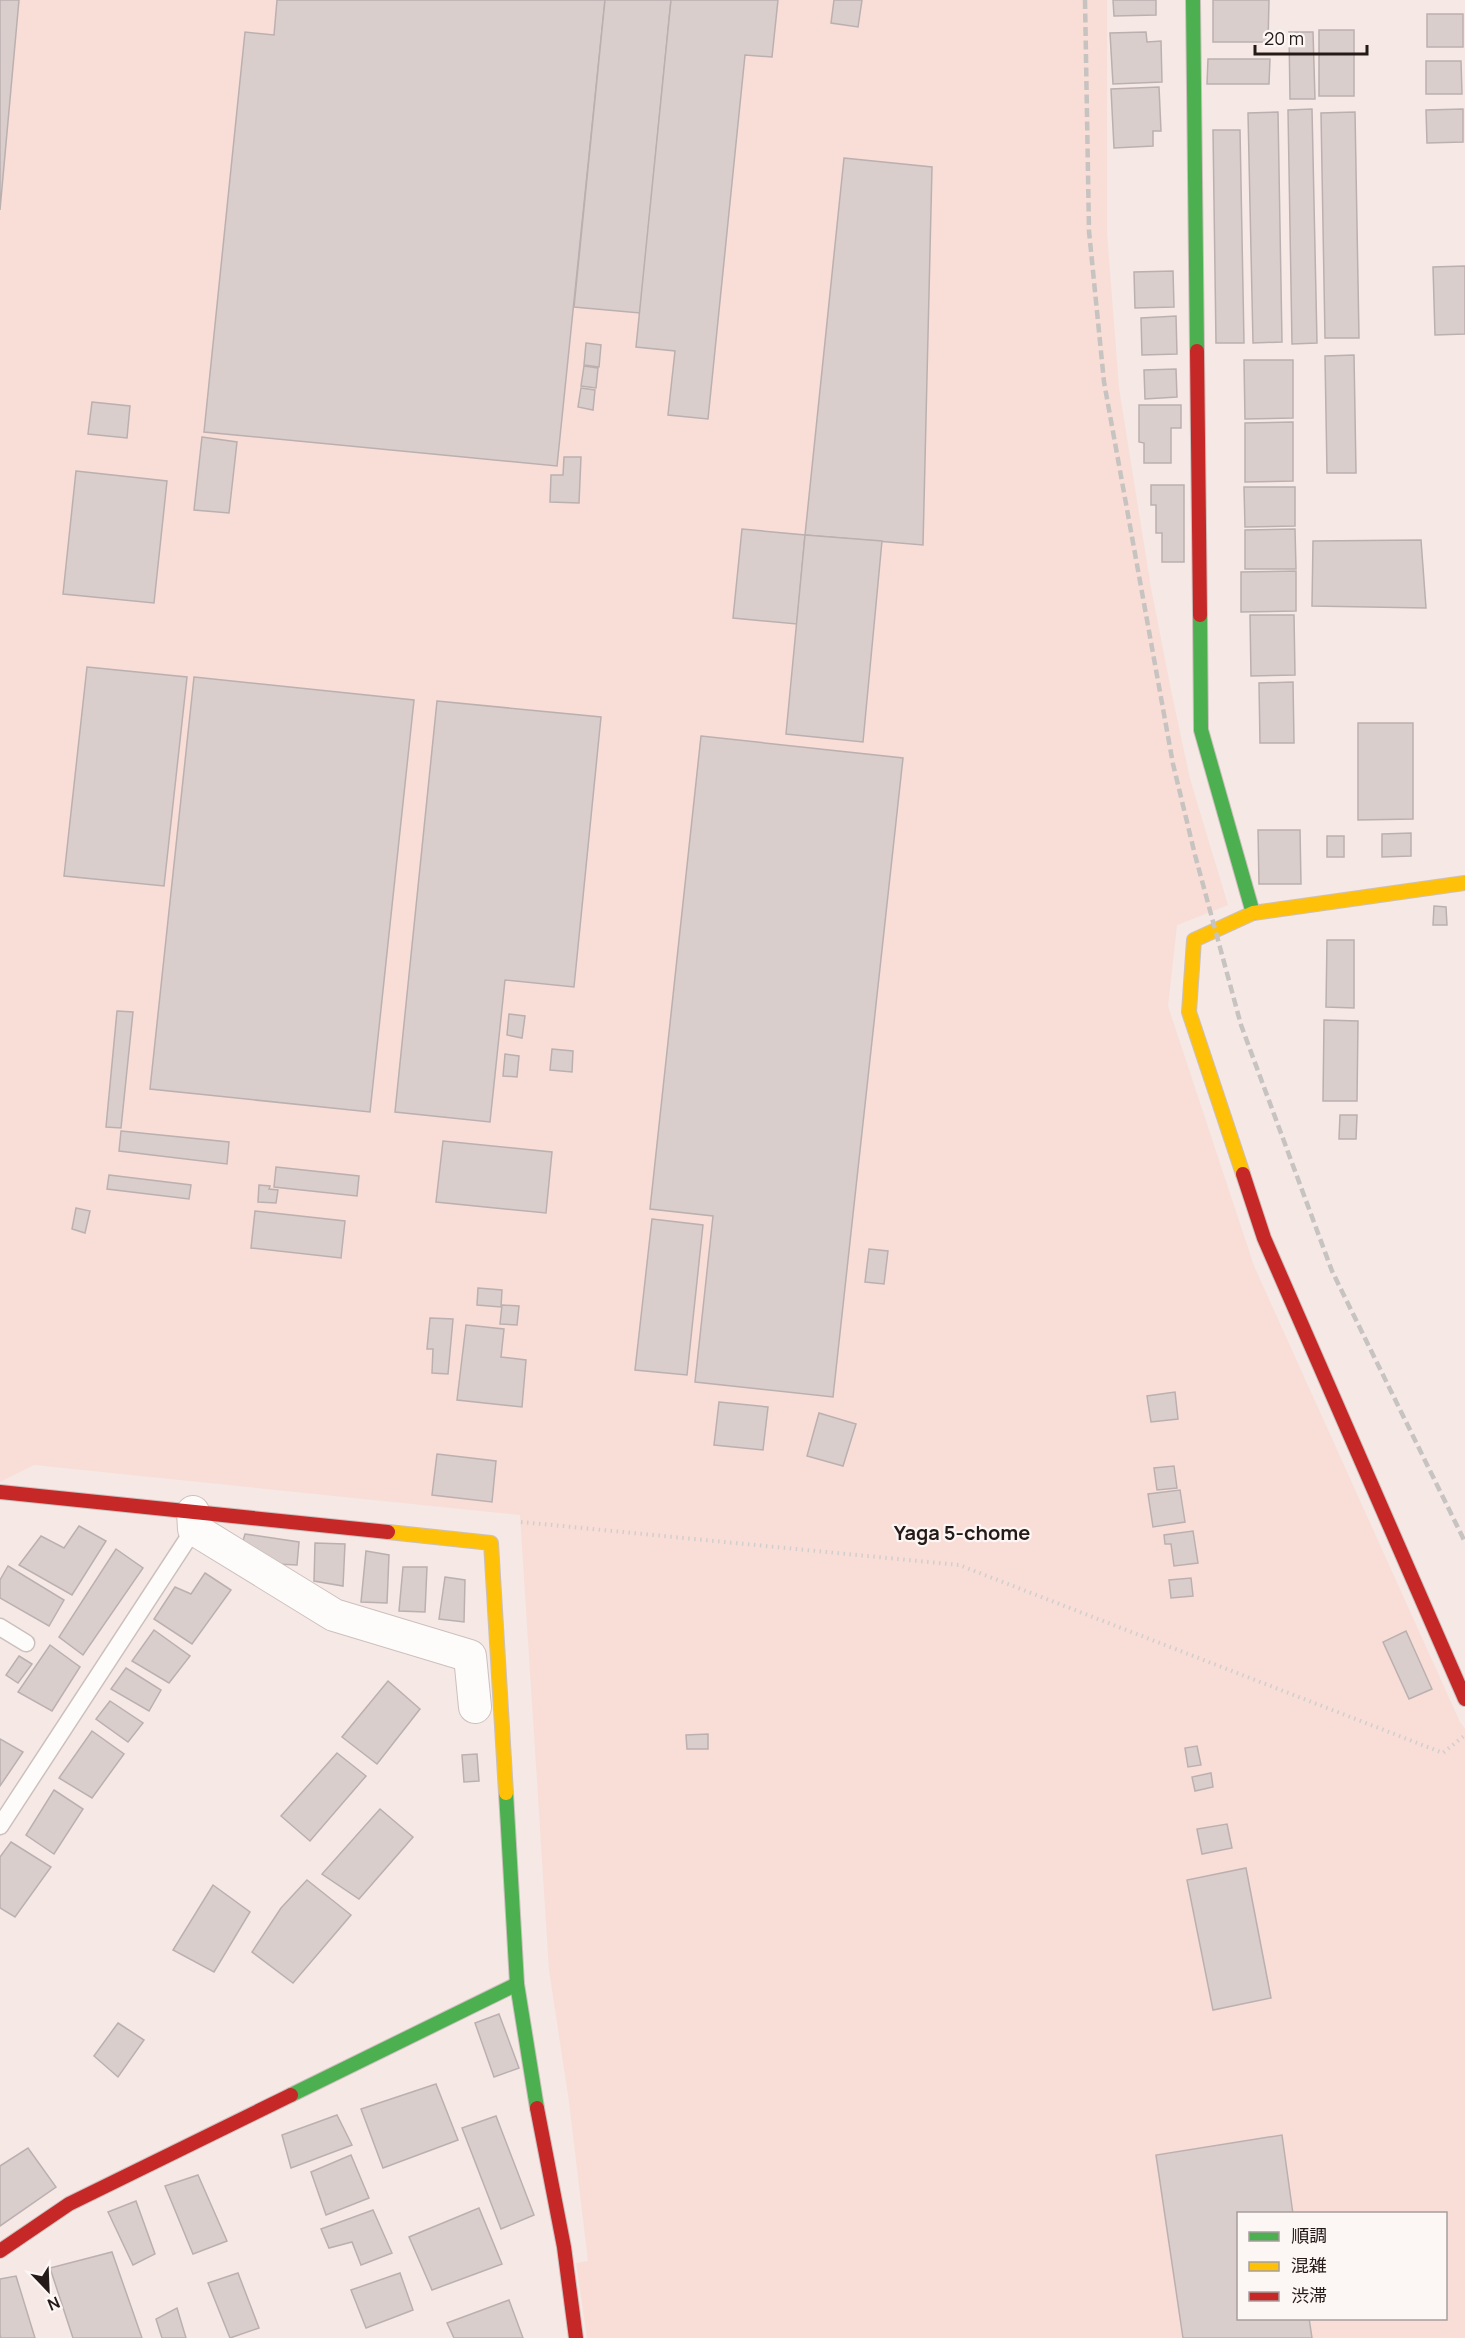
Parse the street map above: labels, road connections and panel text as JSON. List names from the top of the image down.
{
  "districts": ["Yaga 5-chome"],
  "legend": ["順調", "混雑", "渋滞"],
  "scale_bar": "20 m",
  "north": "bottom right"
}
